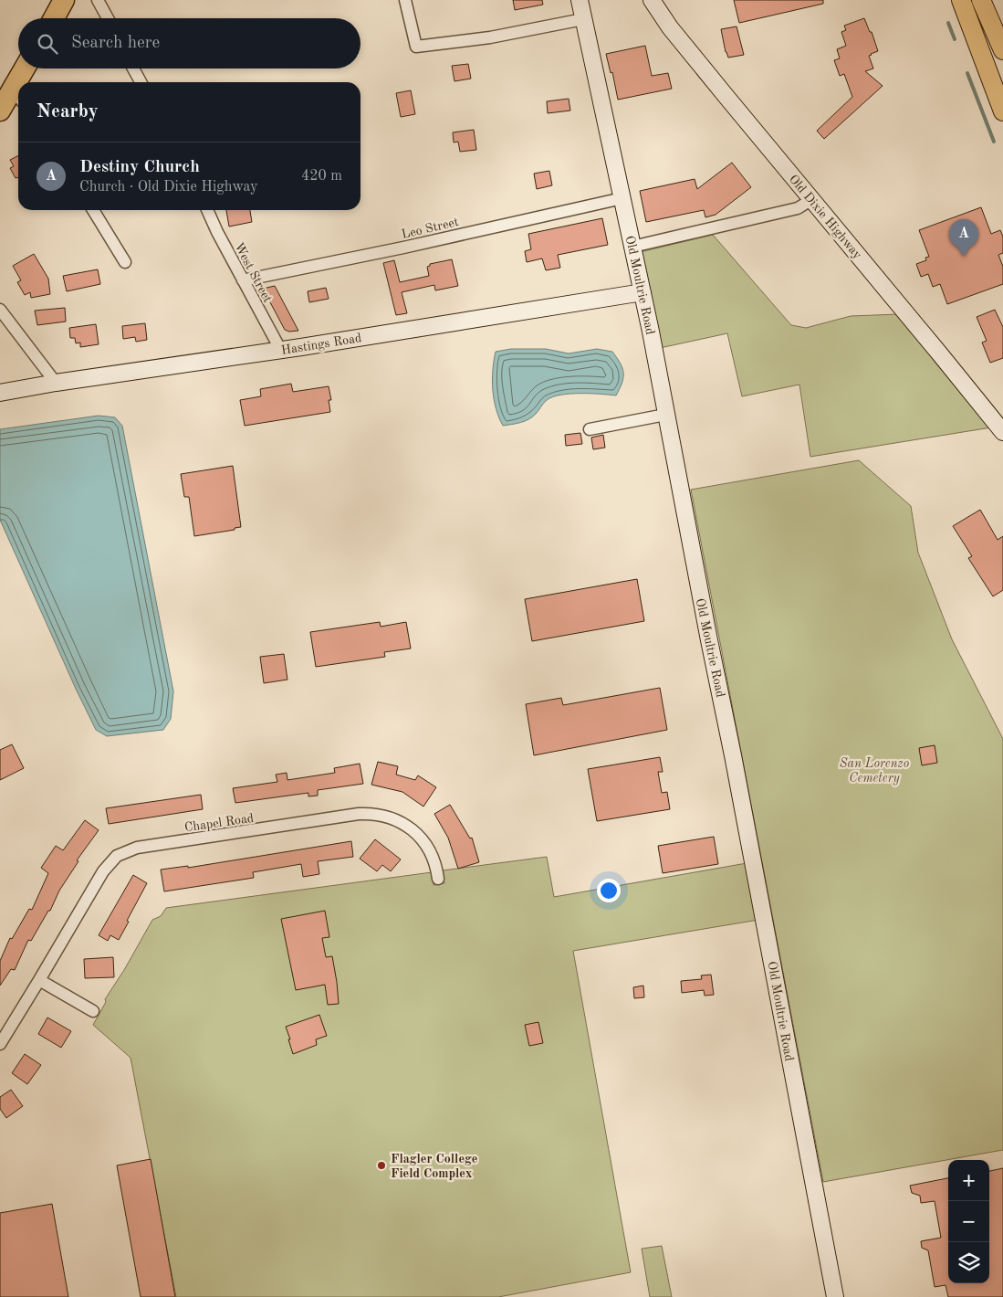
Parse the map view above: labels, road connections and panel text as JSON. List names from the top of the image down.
{
  "streets": {
    "main road": ["Old Dixie Highway", "Old Moultrie Road", "Hastings Road"],
    "street": ["Leo Street", "West Street", "Chapel Road"]
  },
  "crossings": [
    ["Leo Street", "West Street"],
    ["Leo Street", "Old Moultrie Road"],
    ["West Street", "Hastings Road"],
    ["Old Moultrie Road", "Hastings Road"]
  ],
  "parks": ["San Lorenzo Cemetery"],
  "places": ["Flagler College Field Complex"],
  "page": {
    "search": "Search here",
    "heading": "Nearby",
    "list": [
      {
        "mark": "A",
        "name": "Destiny Church",
        "note": "Church · Old Dixie Highway",
        "value": "420 m"
      }
    ],
    "pins": "A",
    "map_buttons": ["+", "−"]
  }
}
